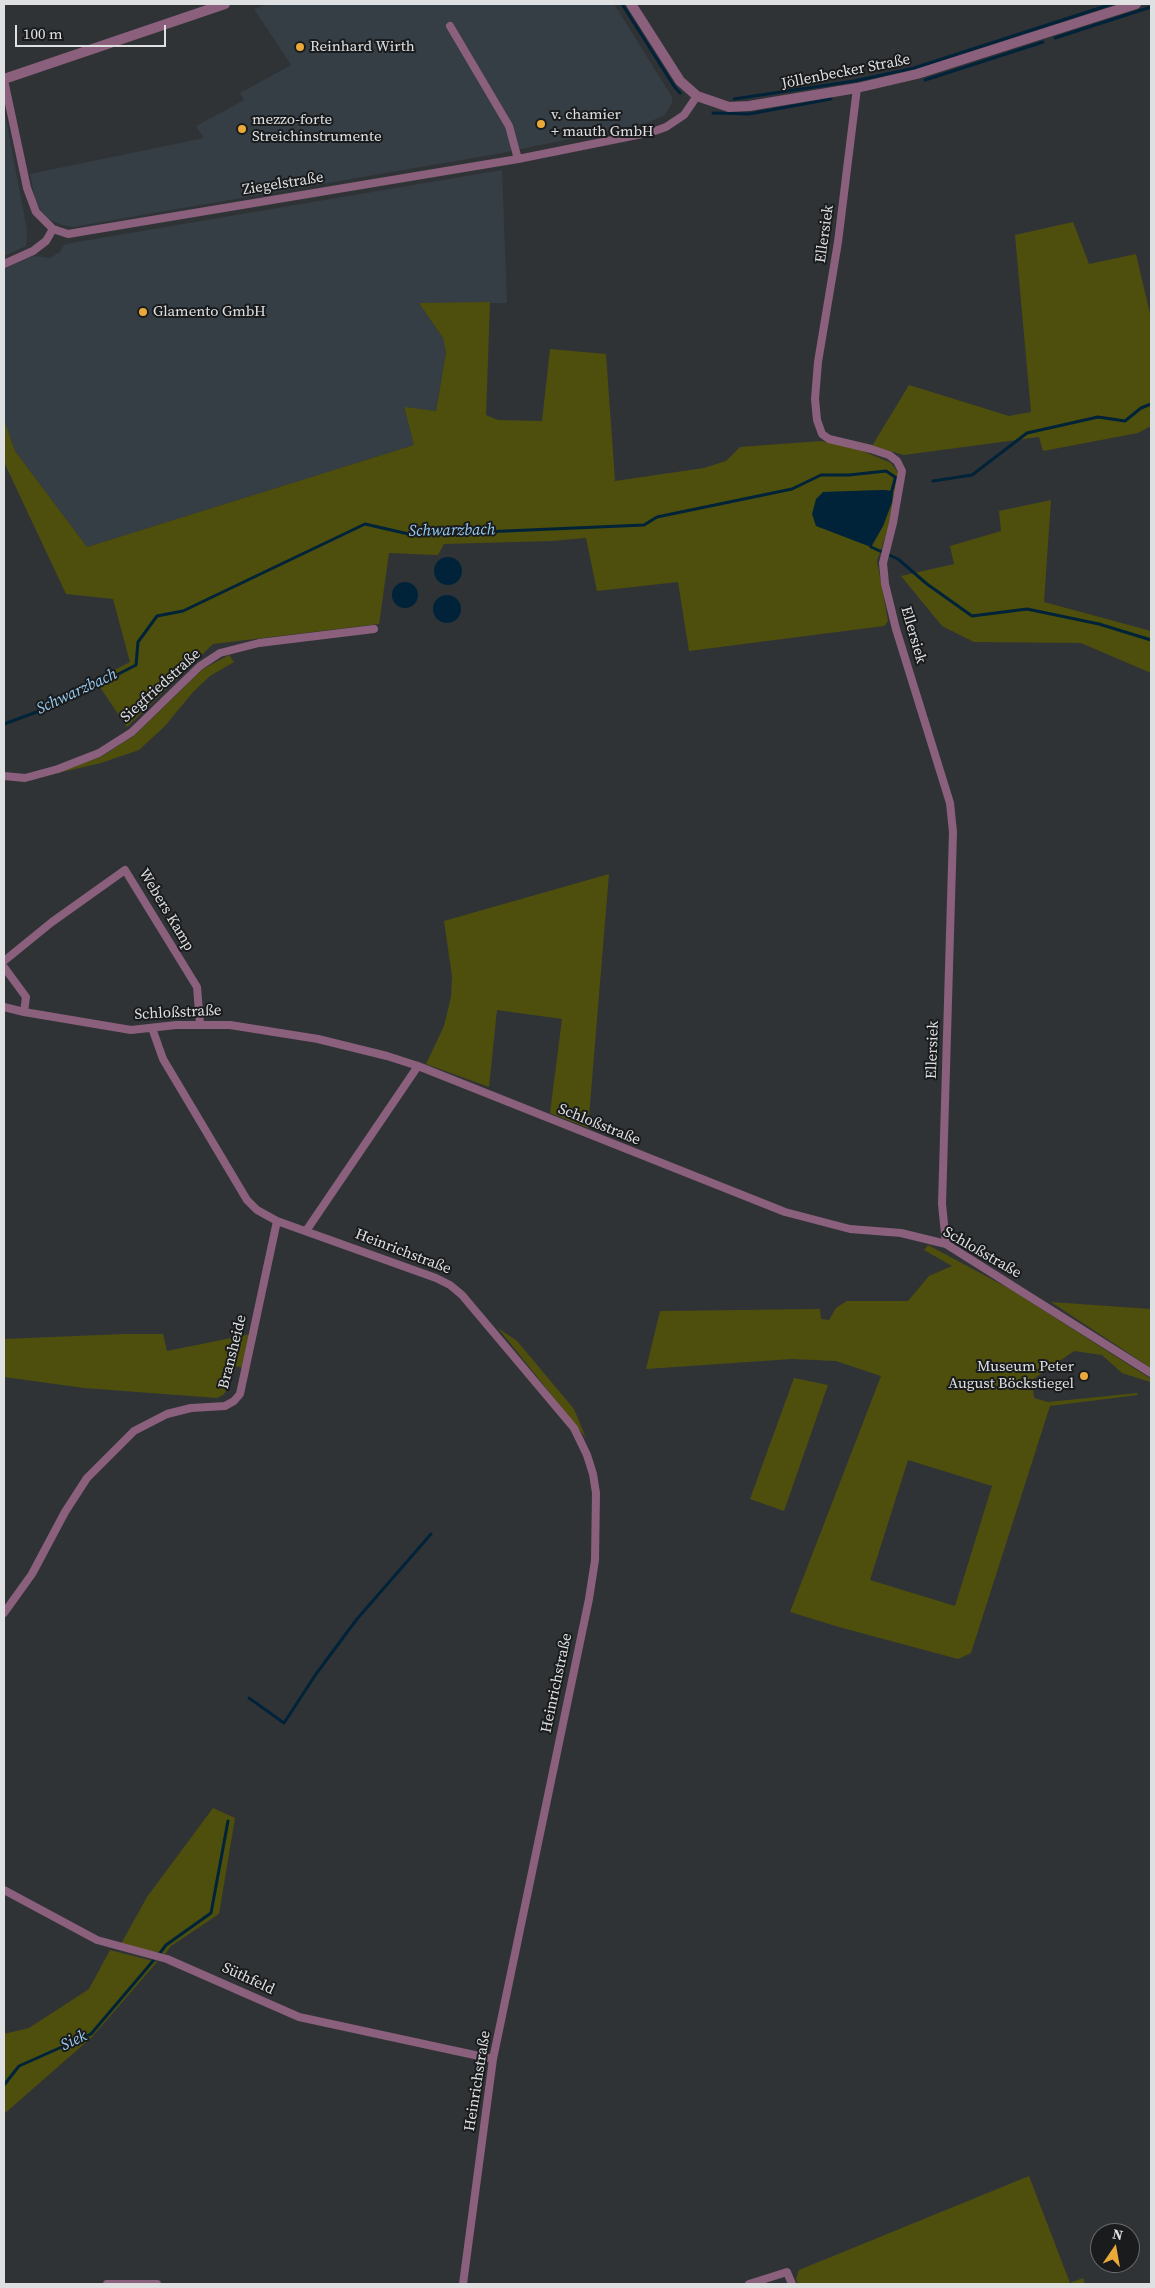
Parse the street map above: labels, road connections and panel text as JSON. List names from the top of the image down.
{
  "streets": {
    "street": [
      "Jöllenbecker Straße",
      "Ziegelstraße",
      "Ellersiek",
      "Siegfriedstraße",
      "Webers Kamp",
      "Schloßstraße",
      "Heinrichstraße",
      "Bransheide",
      "Süthfeld"
    ]
  },
  "crossings": [
    ["Jöllenbecker Straße", "Ziegelstraße"],
    ["Jöllenbecker Straße", "Ellersiek"],
    ["Ellersiek", "Schloßstraße"],
    ["Webers Kamp", "Schloßstraße"],
    ["Schloßstraße", "Heinrichstraße"],
    ["Heinrichstraße", "Bransheide"],
    ["Heinrichstraße", "Süthfeld"]
  ],
  "water": ["Schwarzbach", "Siek"],
  "places": [
    "Reinhard Wirth",
    "v. chamier + mauth GmbH",
    "mezzo-forte Streichinstrumente",
    "Glamento GmbH",
    "Museum Peter August Böckstiegel"
  ],
  "scale_bar": "100 m",
  "north": "top"
}
